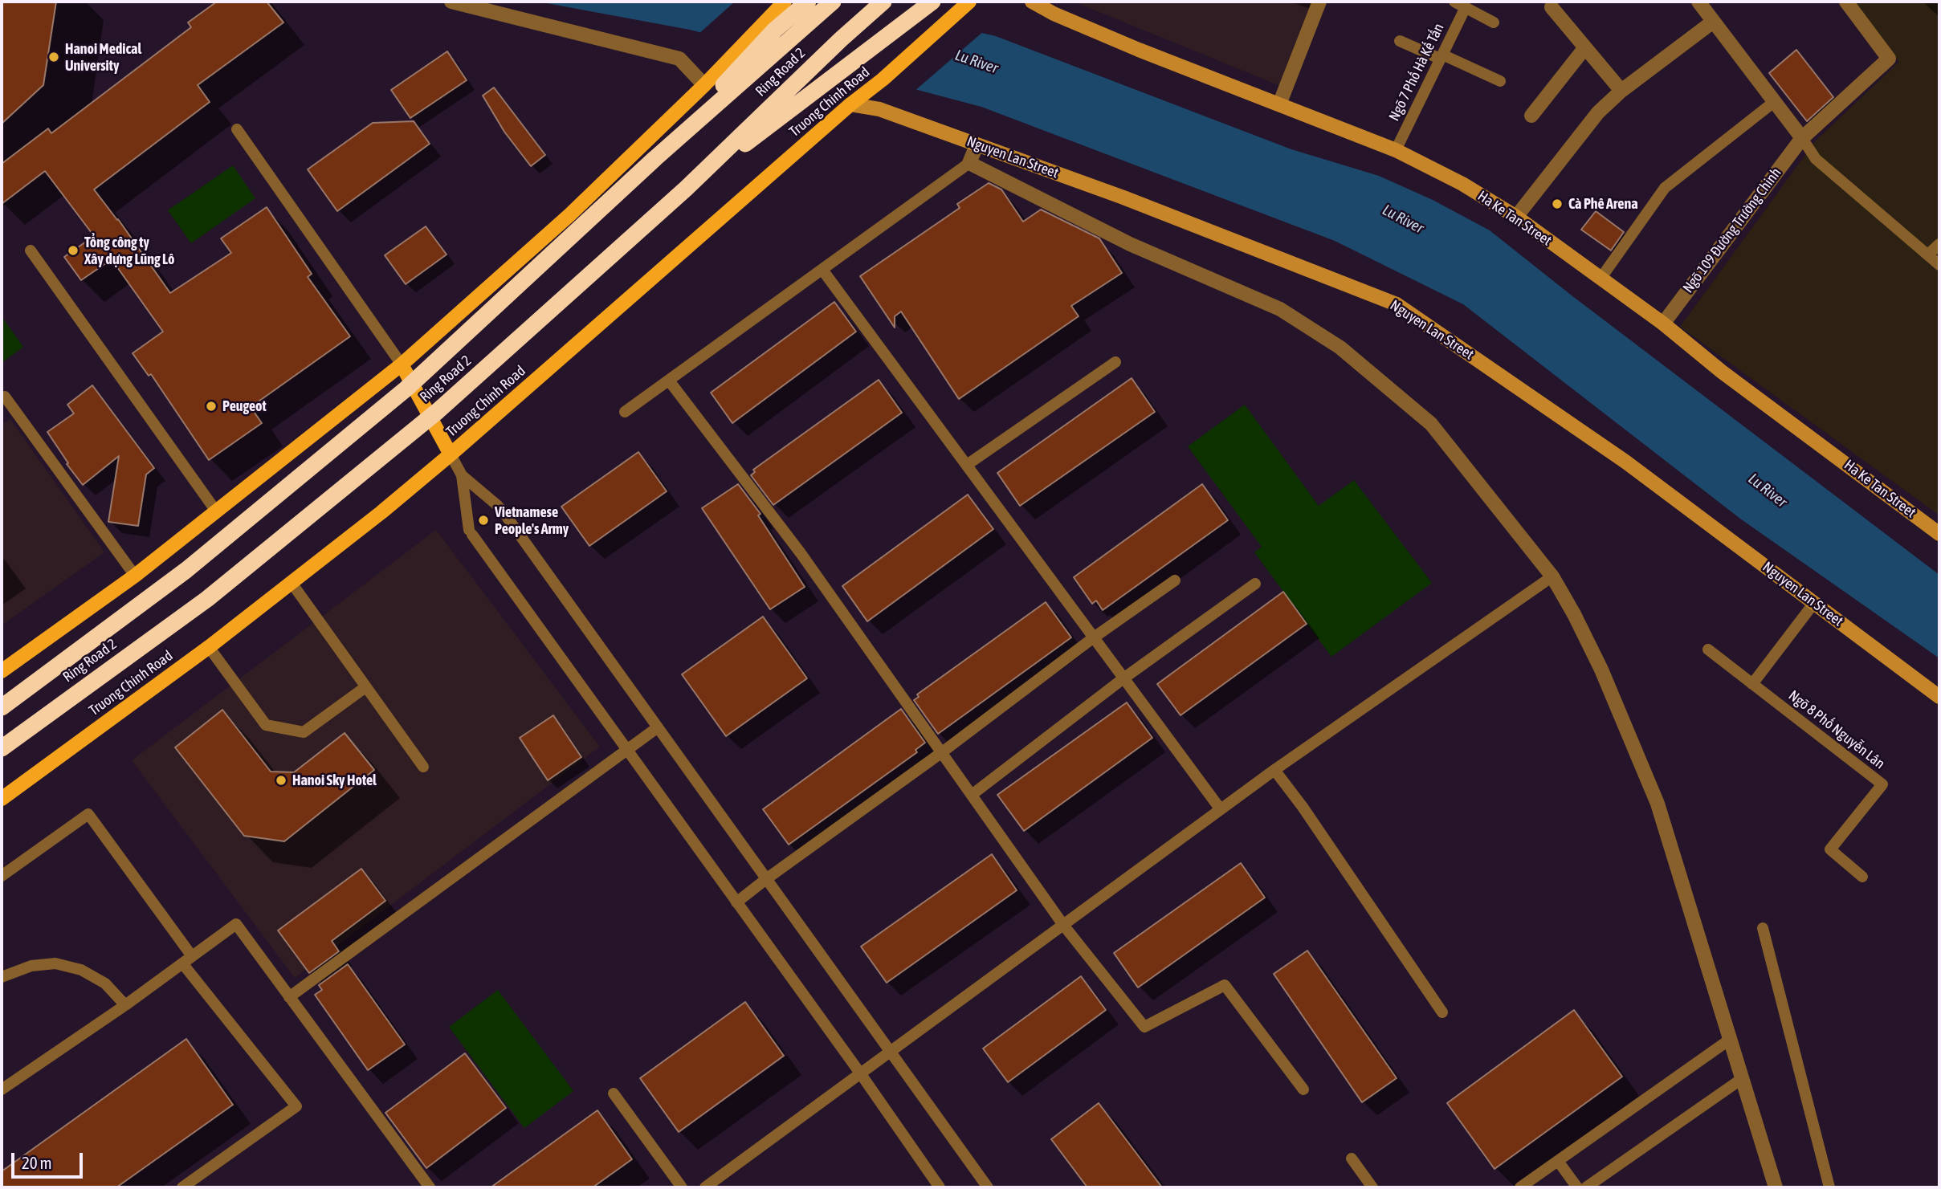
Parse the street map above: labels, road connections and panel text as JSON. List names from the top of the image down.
{
  "streets": {
    "highway": ["Ring Road 2"],
    "main road": ["Truong Chinh Road"],
    "street": ["Nguyen Lan Street", "Ha Ke Tan Street", "Ngõ 109 Đường Trường Chinh"],
    "lane": ["Ngõ 7 Phố Hà Kế Tấn", "Ngõ 8 Phố Nguyễn Lân"]
  },
  "crossings": [
    ["Ngõ 7 Phố Hà Kế Tấn", "Ha Ke Tan Street"],
    ["Truong Chinh Road", "Nguyen Lan Street"],
    ["Ha Ke Tan Street", "Ngõ 109 Đường Trường Chinh"]
  ],
  "water": ["Lu River"],
  "places": [
    "Hanoi Medical University",
    "Cà Phê Arena",
    "Tổng công ty Xây dựng Lũng Lô",
    "Peugeot",
    "Vietnamese People's Army",
    "Hanoi Sky Hotel"
  ],
  "scale_bar": "20 m"
}
